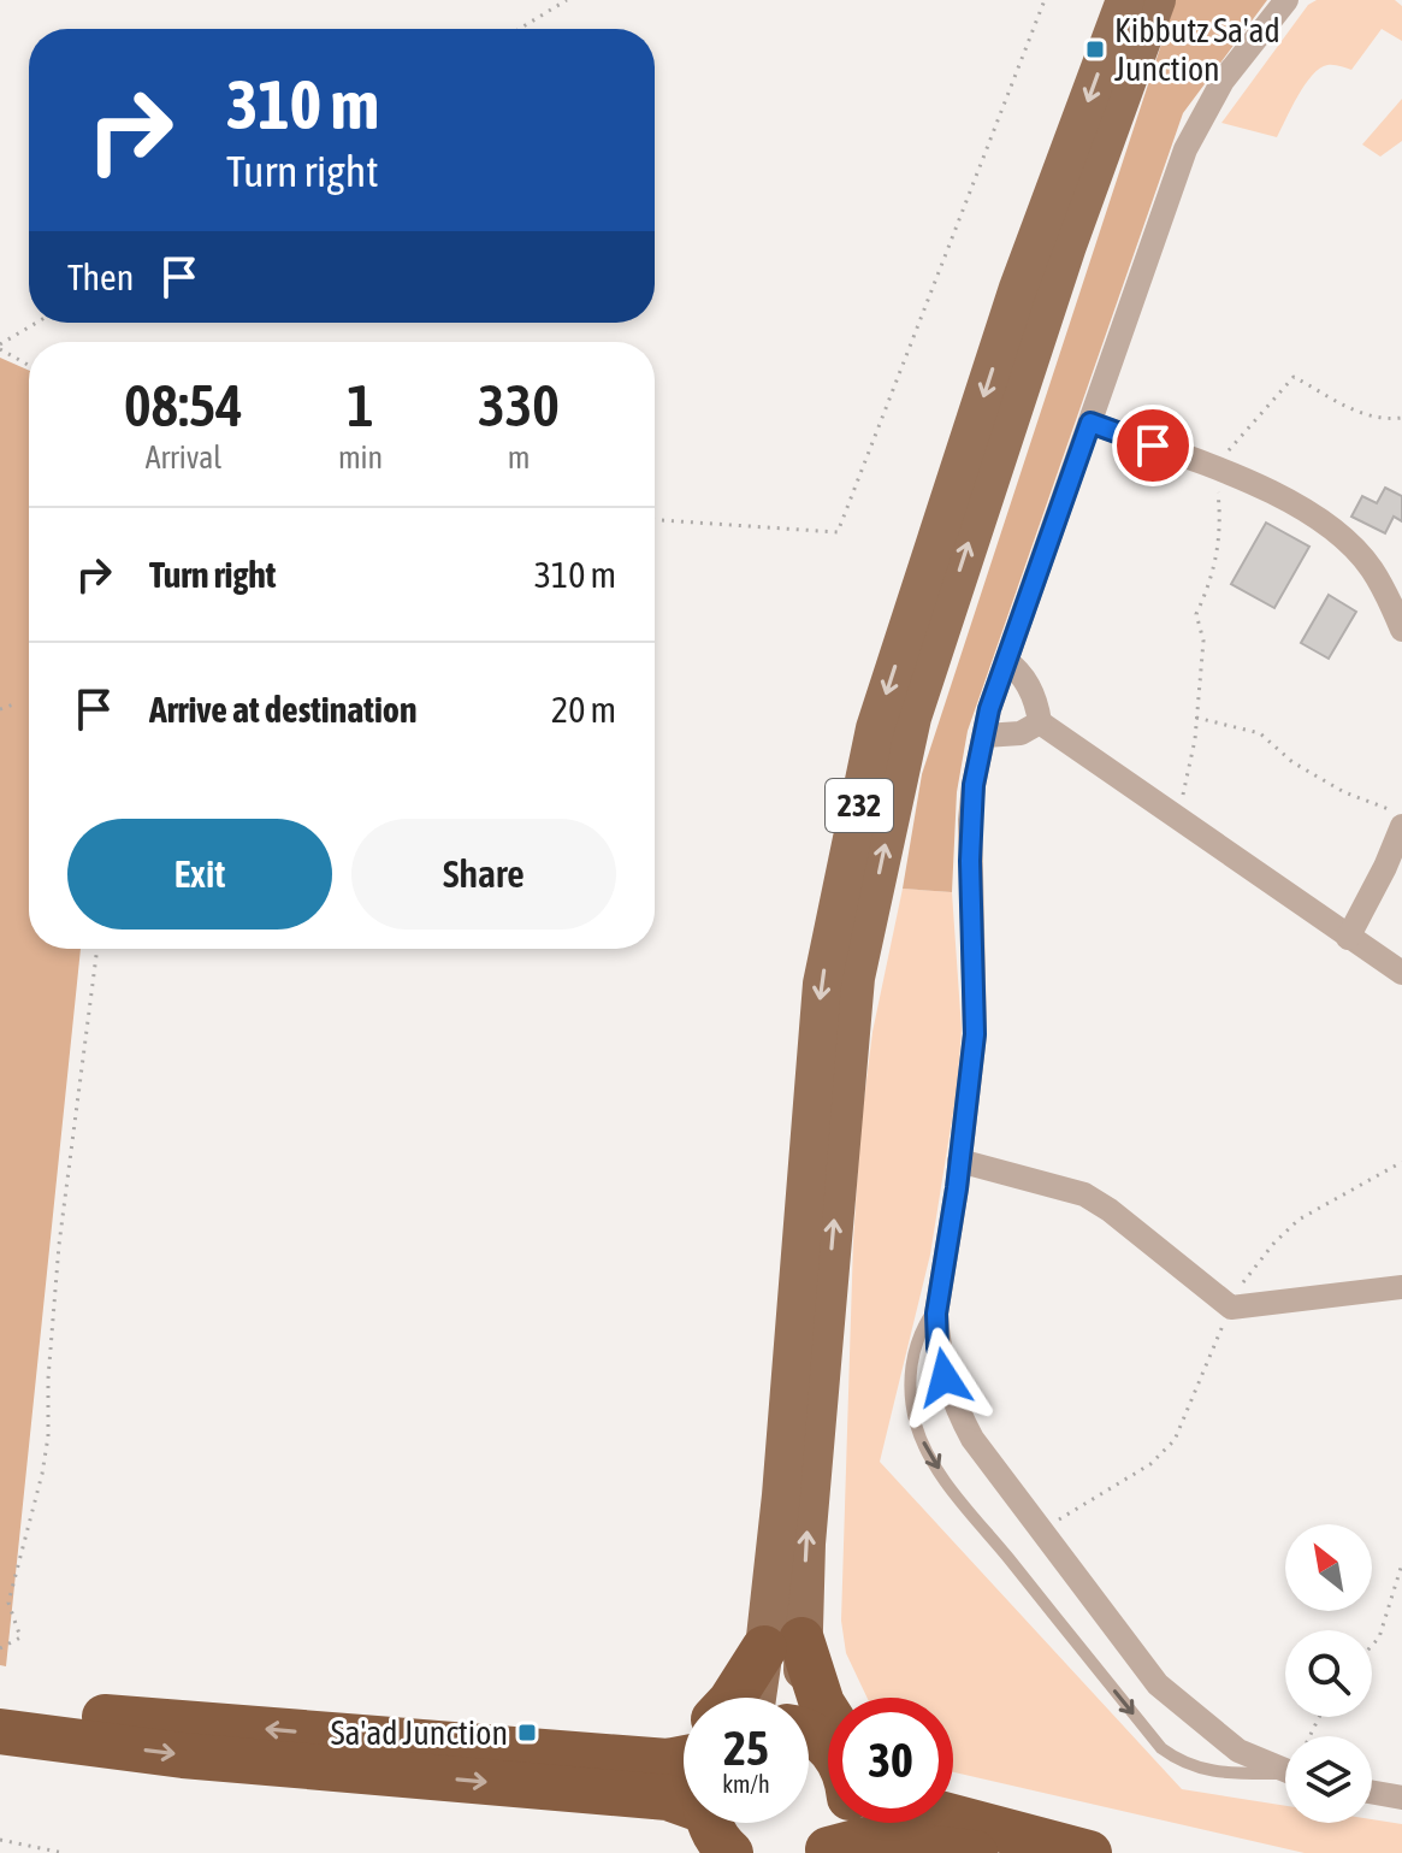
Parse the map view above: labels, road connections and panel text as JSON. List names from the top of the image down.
{
  "streets": {
    "main road": ["232"]
  },
  "places": {
    "transit": ["Kibbutz Sa'ad Junction", "Sa'ad Junction"]
  },
  "north": "top left",
  "page": {
    "turn": ["310 m", "Turn right"],
    "then": "Then",
    "eta": [
      "08:54",
      "Arrival",
      "1",
      "min",
      "330",
      "m"
    ],
    "list": [
      {
        "name": "Turn right",
        "value": "310 m"
      },
      {
        "name": "Arrive at destination",
        "value": "20 m"
      }
    ],
    "buttons": ["Exit", "Share"],
    "speed": "25 km/h",
    "limit": "30"
  }
}
